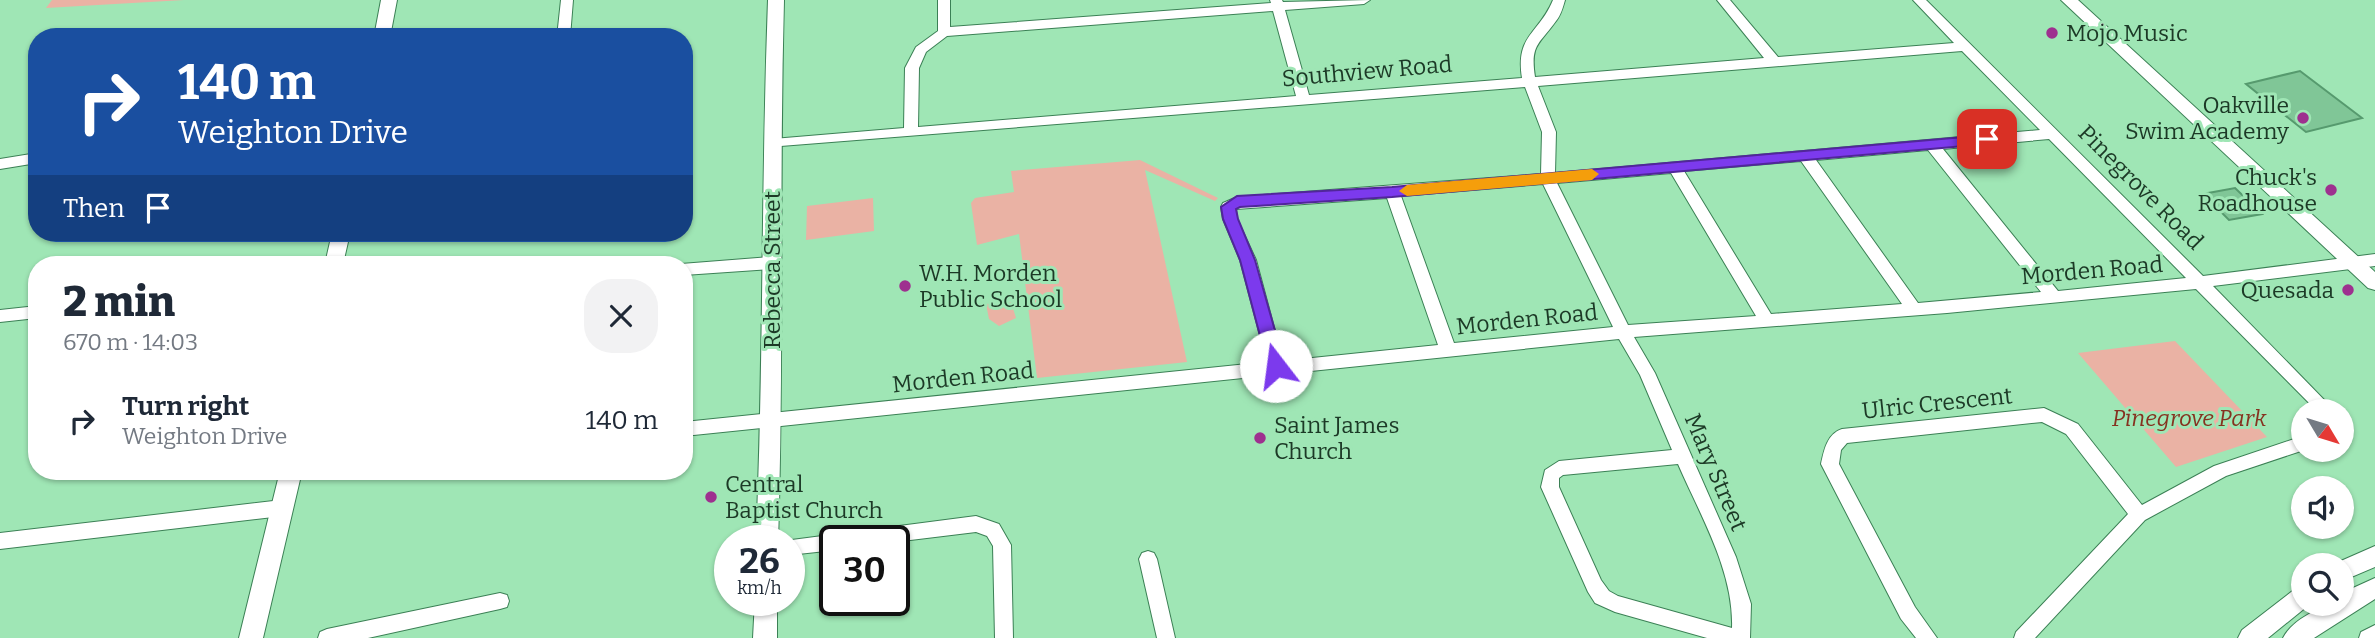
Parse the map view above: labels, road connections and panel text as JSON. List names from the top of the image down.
{
  "streets": {
    "main road": ["Rebecca Street"],
    "street": [
      "Southview Road",
      "Pinegrove Road",
      "Morden Road",
      "Ulric Crescent",
      "Mary Street"
    ]
  },
  "crossings": [
    ["Southview Road", "Pinegrove Road"],
    ["Southview Road", "Rebecca Street"],
    ["Pinegrove Road", "Morden Road"],
    ["Rebecca Street", "Morden Road"],
    ["Morden Road", "Mary Street"]
  ],
  "parks": ["Pinegrove Park"],
  "places": [
    "Mojo Music",
    "Oakville Swim Academy",
    "Chuck's Roadhouse",
    "W.H. Morden Public School",
    "Quesada",
    "Saint James Church",
    "Central Baptist Church"
  ],
  "north": "bottom right",
  "page": {
    "turn": ["140 m", "Weighton Drive"],
    "then": "Then",
    "heading": ["2 min", "670 m · 14:03"],
    "list": [
      {
        "name": "Turn right",
        "note": "Weighton Drive",
        "value": "140 m"
      }
    ],
    "speed": "26 km/h",
    "limit": "30"
  }
}
